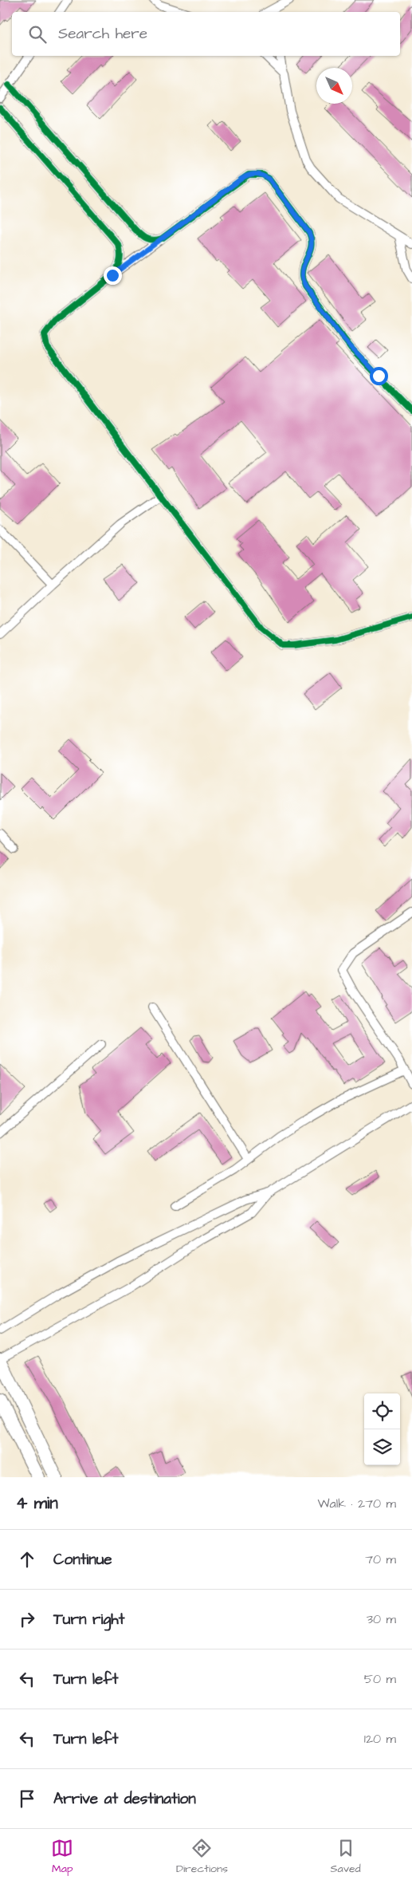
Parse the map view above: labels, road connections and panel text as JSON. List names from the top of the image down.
{
  "north": "bottom right",
  "page": {
    "search": "Search here",
    "heading": ["4 min", "Walk · 270 m"],
    "list": [
      ["Continue", "70 m"],
      ["Turn right", "30 m"],
      ["Turn left", "50 m"],
      ["Turn left", "120 m"],
      "Arrive at destination"
    ],
    "nav": ["Map", "Directions", "Saved"]
  }
}
